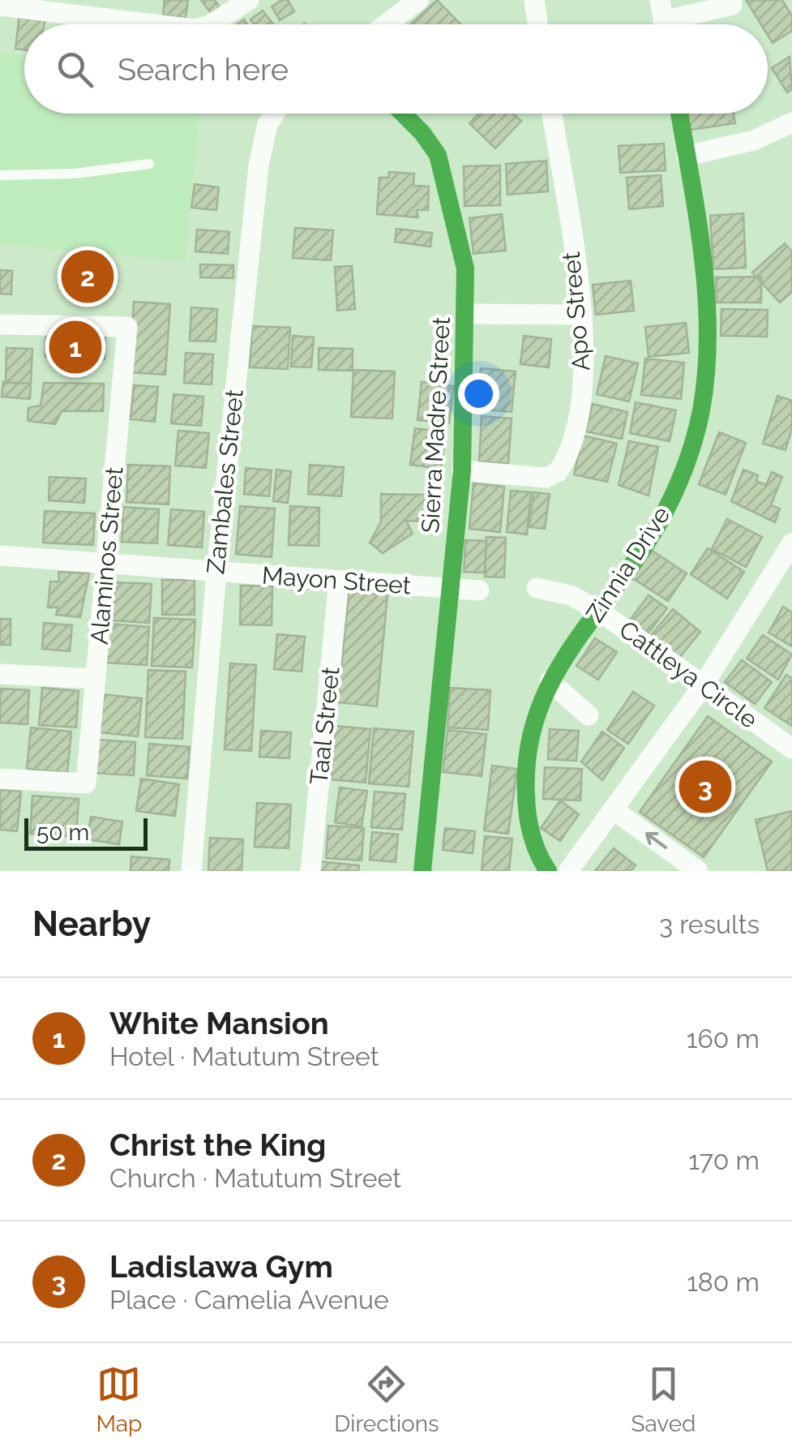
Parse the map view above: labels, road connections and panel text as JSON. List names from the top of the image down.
{
  "streets": {
    "street": [
      "Apo Street",
      "Sierra Madre Street",
      "Zambales Street",
      "Alaminos Street",
      "Zinnia Drive",
      "Mayon Street",
      "Cattleya Circle",
      "Taal Street"
    ]
  },
  "crossings": [
    ["Apo Street", "Sierra Madre Street"],
    ["Sierra Madre Street", "Mayon Street"],
    ["Zambales Street", "Mayon Street"],
    ["Alaminos Street", "Mayon Street"],
    ["Zinnia Drive", "Cattleya Circle"],
    ["Mayon Street", "Taal Street"]
  ],
  "scale_bar": "50 m",
  "page": {
    "search": "Search here",
    "pins": ["2", "1", "3"],
    "scale": "50 m",
    "heading": ["Nearby", "3 results"],
    "list": [
      {
        "mark": "1",
        "name": "White Mansion",
        "note": "Hotel · Matutum Street",
        "value": "160 m"
      },
      {
        "mark": "2",
        "name": "Christ the King",
        "note": "Church · Matutum Street",
        "value": "170 m"
      },
      {
        "mark": "3",
        "name": "Ladislawa Gym",
        "note": "Place · Camelia Avenue",
        "value": "180 m"
      }
    ],
    "nav": ["Map", "Directions", "Saved"]
  }
}
